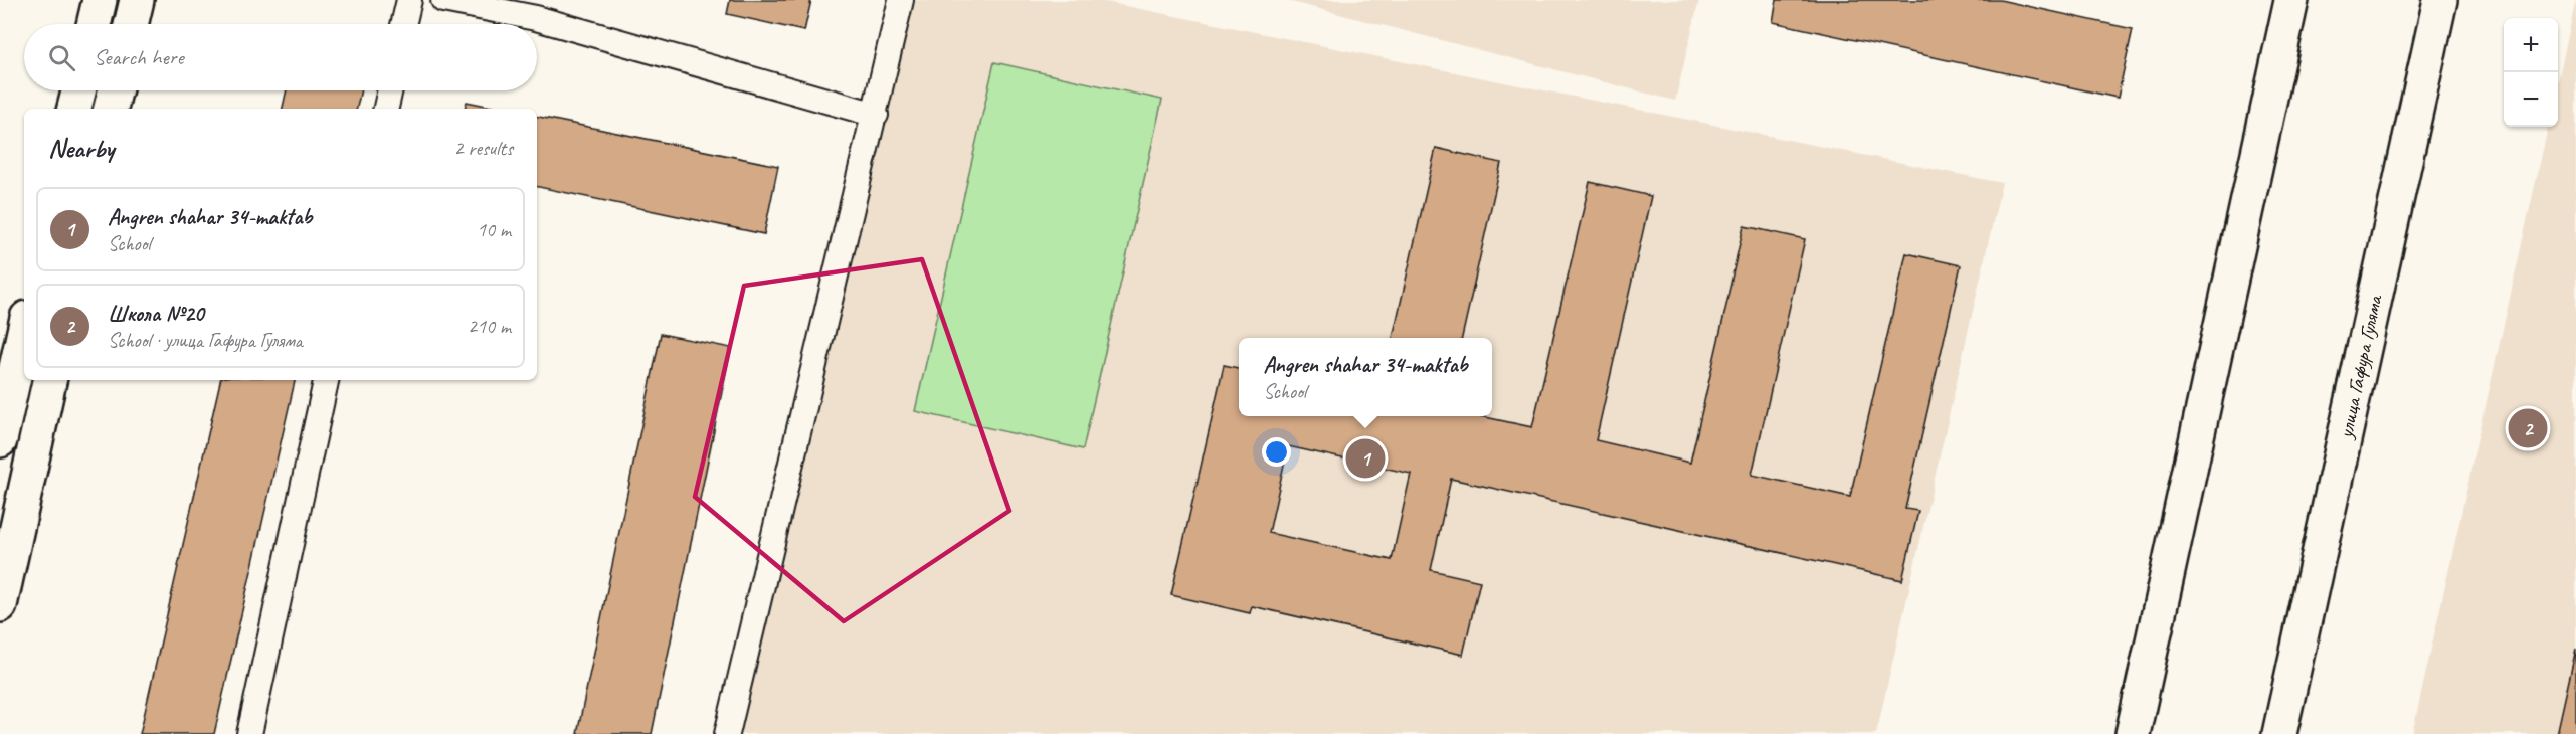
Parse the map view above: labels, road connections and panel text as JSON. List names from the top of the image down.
{
  "streets": {
    "main road": ["улица Гафура Гуляма"]
  },
  "page": {
    "map_buttons": ["+", "−"],
    "search": "Search here",
    "heading": ["Nearby", "2 results"],
    "list": [
      {
        "mark": "1",
        "name": "Angren shahar 34-maktab",
        "note": "School",
        "value": "10 m"
      },
      {
        "mark": "2",
        "name": "Школа №20",
        "note": "School · улица Гафура Гуляма",
        "value": "210 m"
      }
    ],
    "popup": ["Angren shahar 34-maktab", "School"],
    "pins": ["2", "1"]
  }
}
